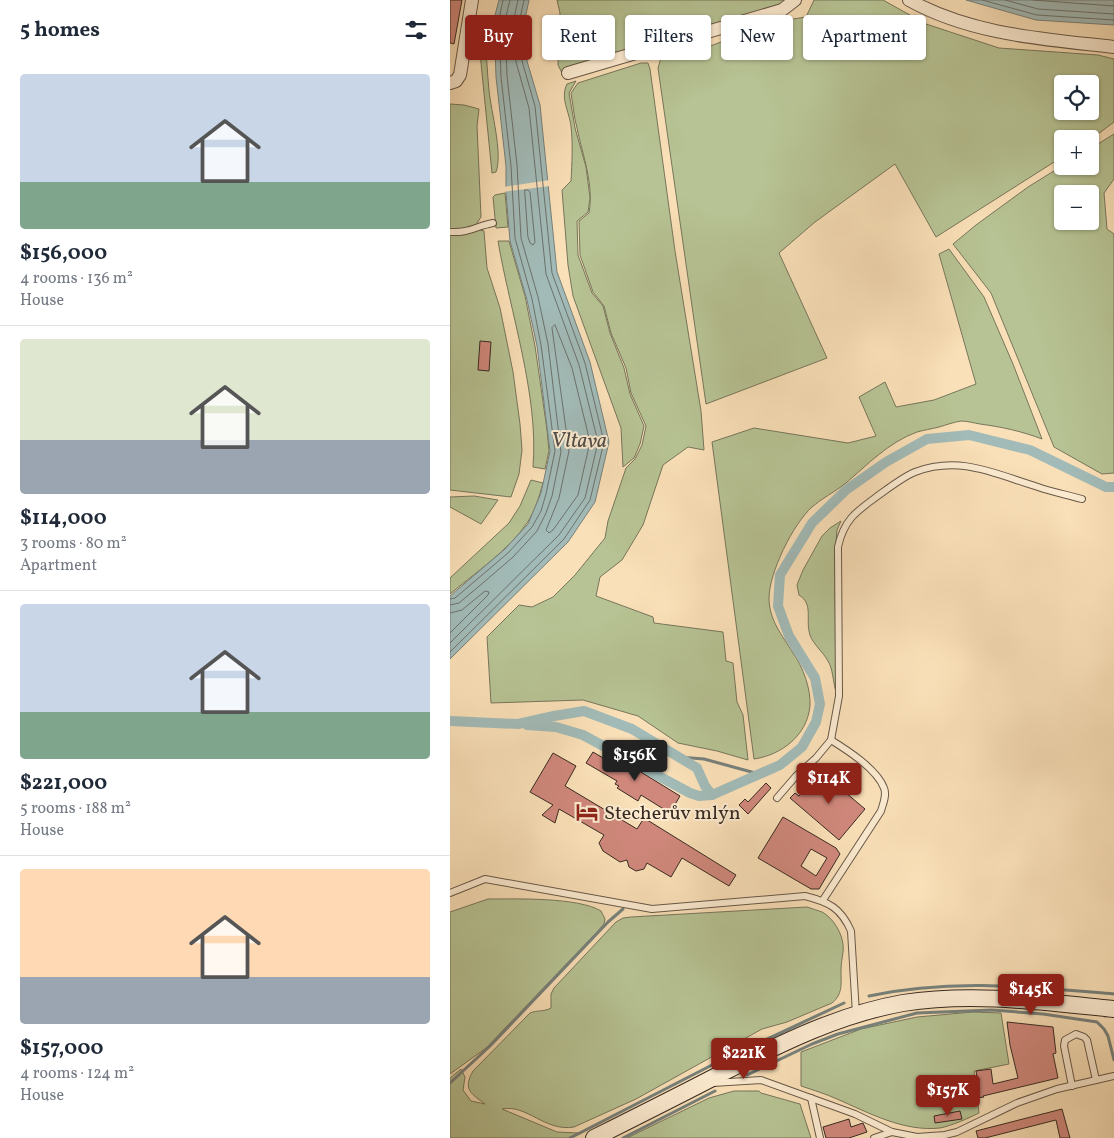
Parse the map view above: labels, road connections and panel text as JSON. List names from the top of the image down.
{
  "water": ["Vltava"],
  "places": {
    "hotel": ["Stecherův mlýn"]
  },
  "page": {
    "heading": "5 homes",
    "chip": [
      "Buy",
      "Rent",
      "Filters",
      "New",
      "Apartment"
    ],
    "list": [
      {
        "name": "$156,000",
        "note": "4 rooms · 136 m² · House"
      },
      {
        "name": "$114,000",
        "note": "3 rooms · 80 m² · Apartment"
      },
      {
        "name": "$221,000",
        "note": "5 rooms · 188 m² · House"
      },
      {
        "name": "$157,000",
        "note": "4 rooms · 124 m² · House"
      }
    ],
    "map_buttons": ["+", "−"],
    "price": [
      "$156K",
      "$114K",
      "$145K",
      "$221K",
      "$157K"
    ]
  }
}
